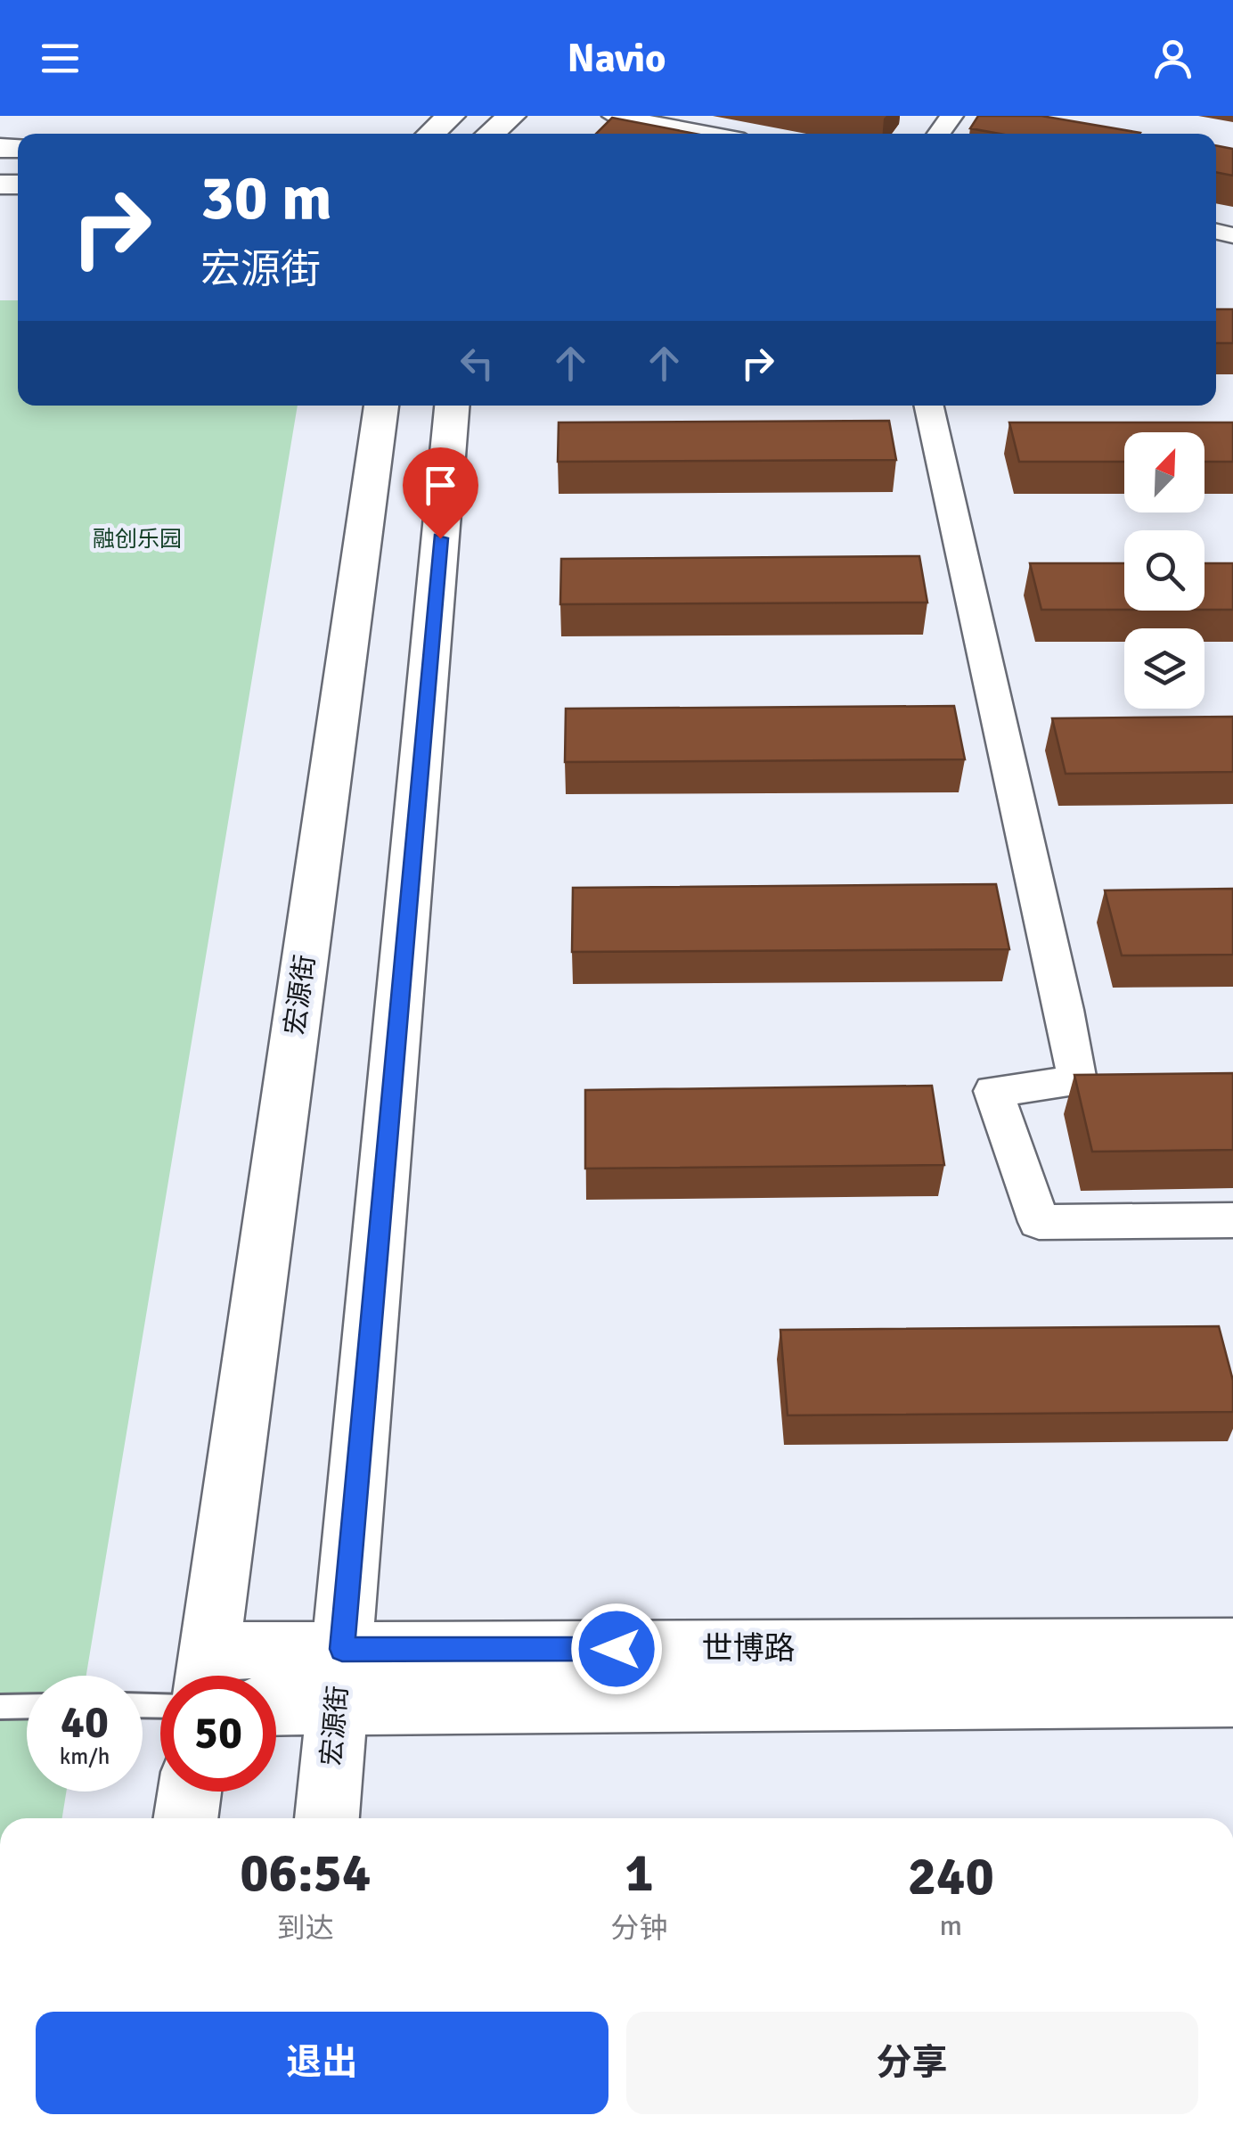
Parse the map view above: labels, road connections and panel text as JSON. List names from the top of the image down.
{
  "streets": {
    "main road": ["宏源街", "世博路"]
  },
  "crossings": [
    ["宏源街", "世博路"]
  ],
  "parks": ["融创乐园"],
  "north": "top right",
  "page": {
    "header": "Navio",
    "turn": ["30 m", "宏源街"],
    "speed": "40 km/h",
    "limit": "50",
    "eta": [
      "06:54",
      "到达",
      "1",
      "分钟",
      "240",
      "m"
    ],
    "buttons": ["退出", "分享"]
  }
}
